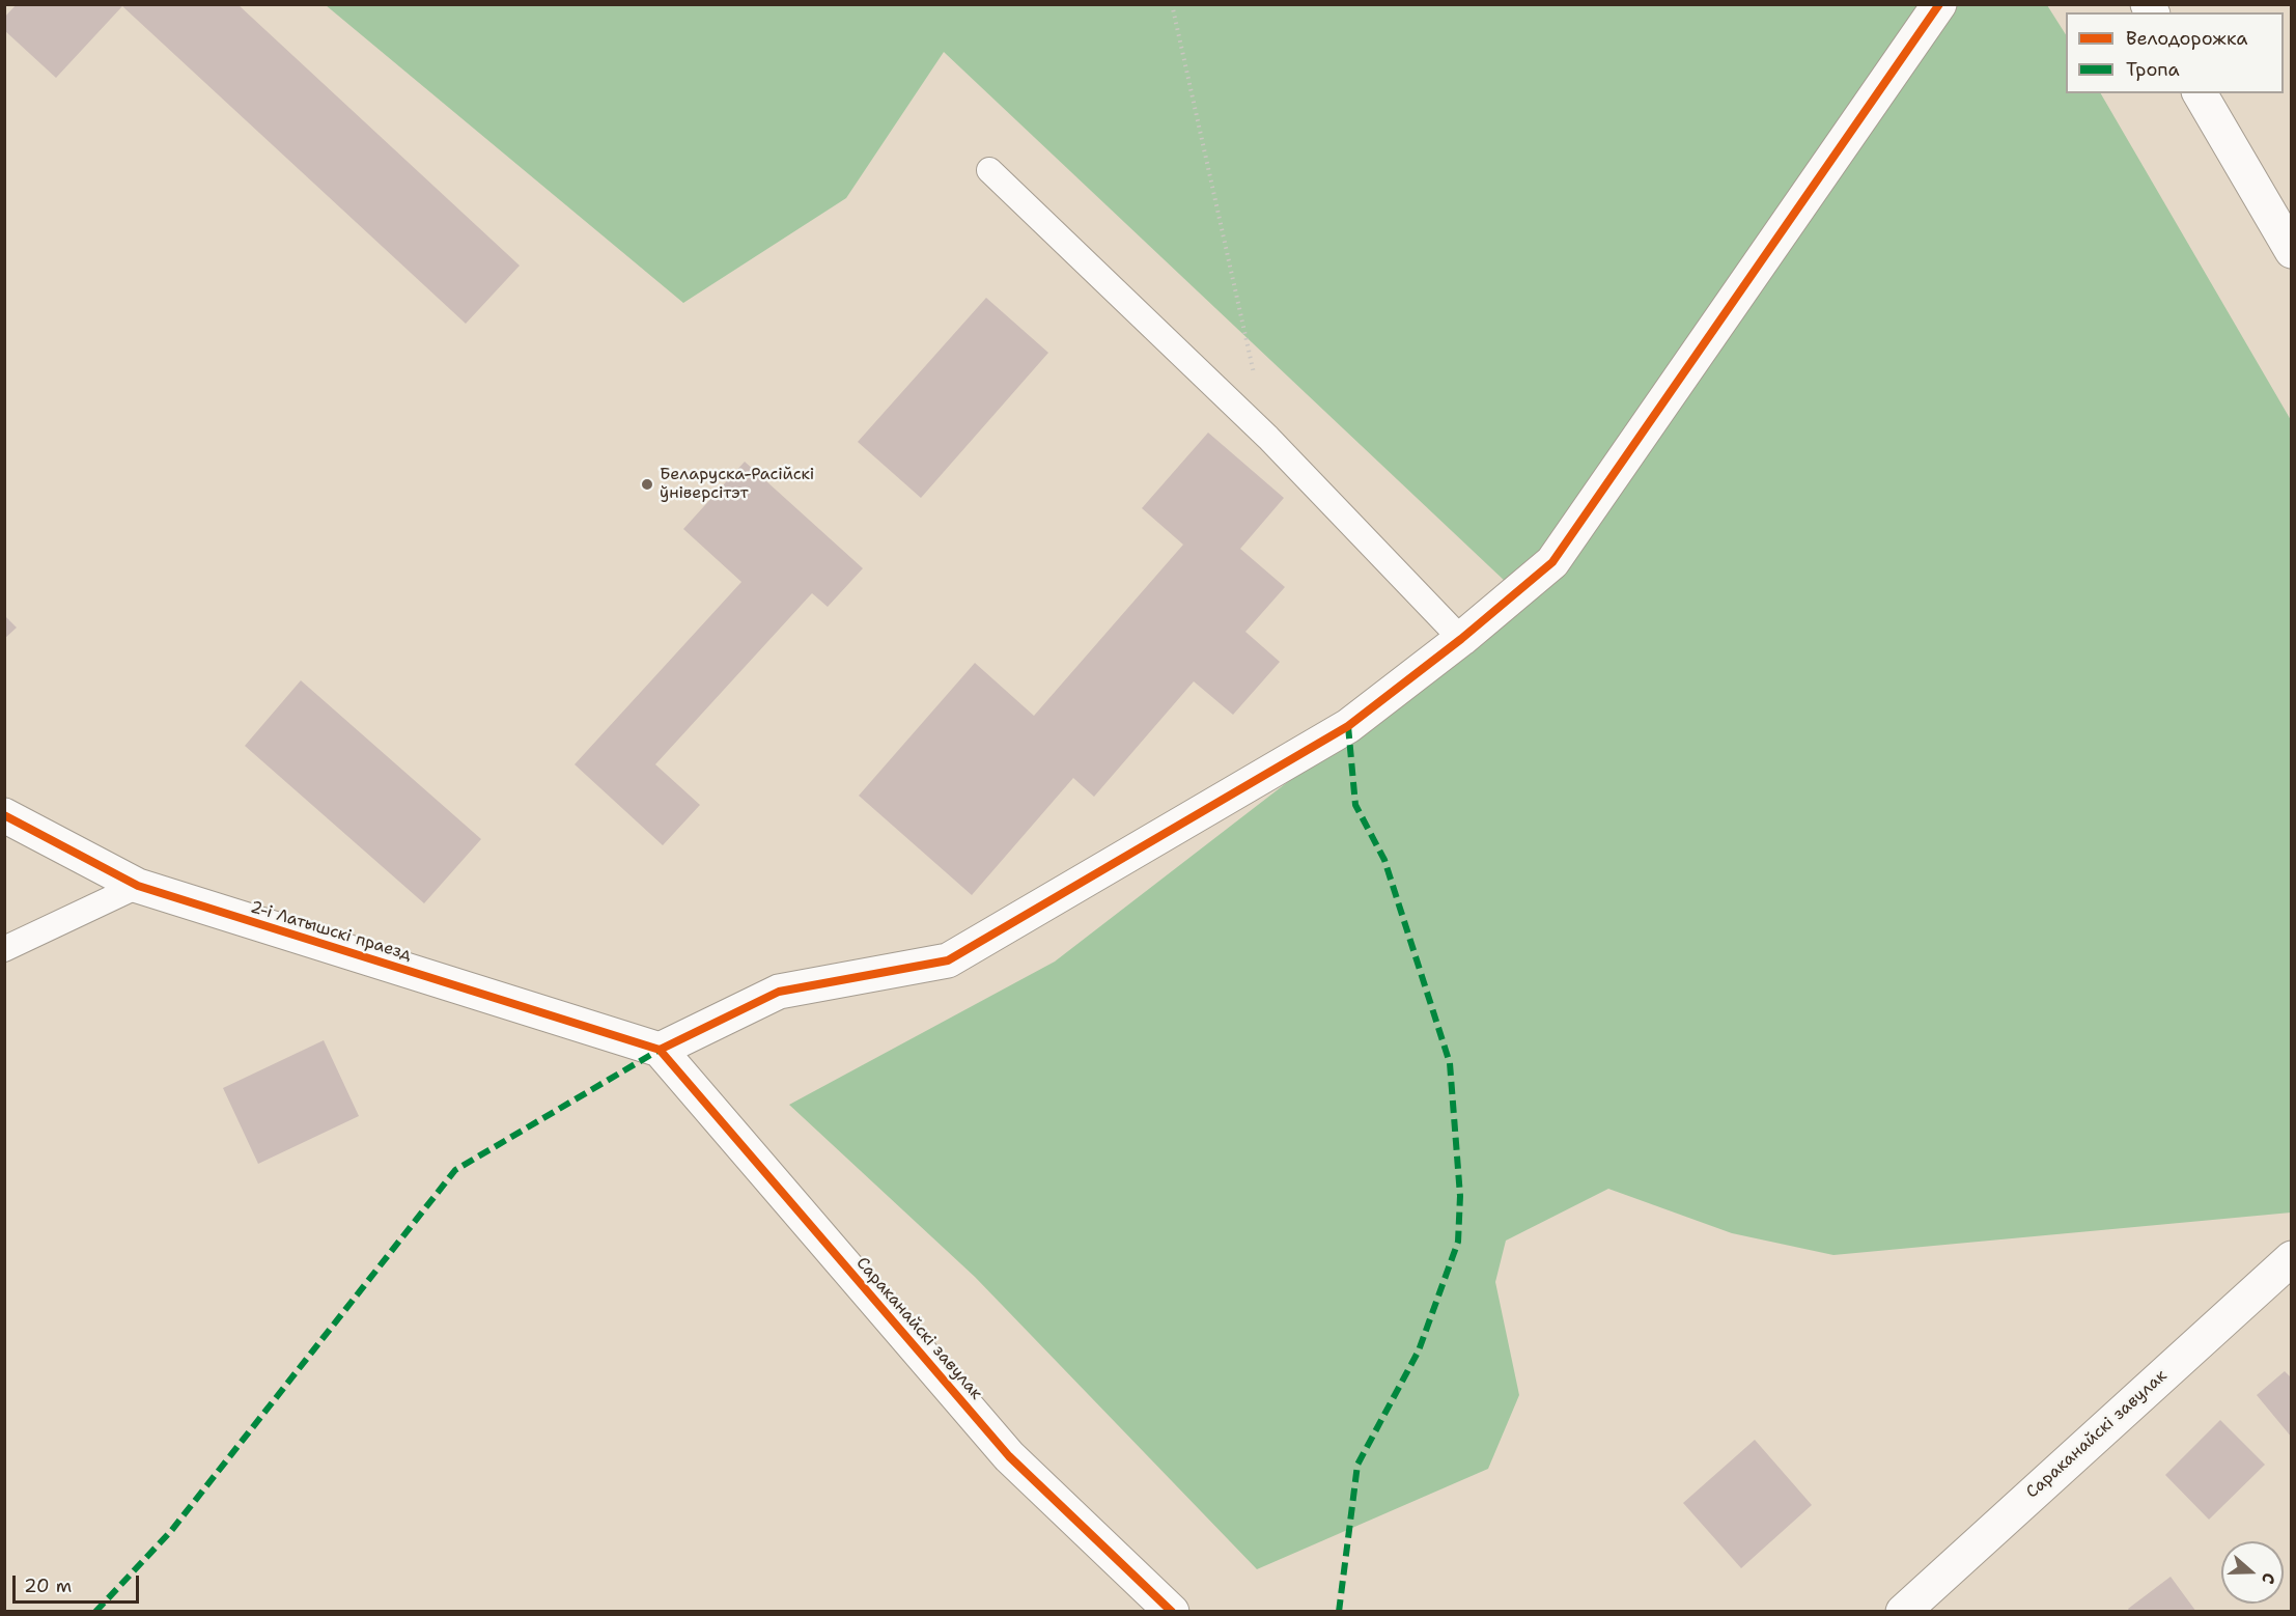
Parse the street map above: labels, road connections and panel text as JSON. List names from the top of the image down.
{
  "streets": {
    "street": ["2-і Латышскі праезд", "Сараканайскі завулак"]
  },
  "crossings": [
    ["2-і Латышскі праезд", "Сараканайскі завулак"]
  ],
  "places": ["Беларуска-Расійскі ўніверсітэт"],
  "legend": ["Велодорожка", "Тропа"],
  "scale_bar": "20 m",
  "north": "right"
}
